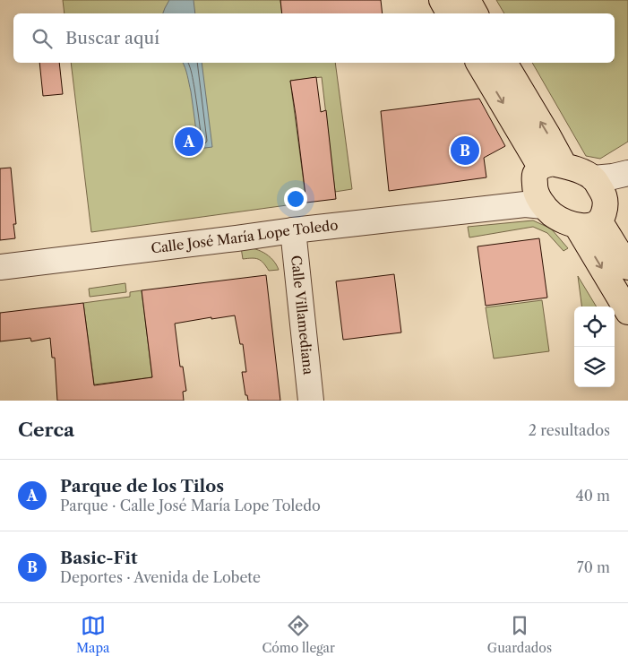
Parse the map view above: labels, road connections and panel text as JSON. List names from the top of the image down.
{
  "streets": {
    "street": ["Calle José María Lope Toledo", "Calle Villamediana"]
  },
  "crossings": [
    ["Calle José María Lope Toledo", "Calle Villamediana"]
  ],
  "page": {
    "search": "Buscar aquí",
    "pins": ["A", "B"],
    "heading": ["Cerca", "2 resultados"],
    "list": [
      {
        "mark": "A",
        "name": "Parque de los Tilos",
        "note": "Parque · Calle José María Lope Toledo",
        "value": "40 m"
      },
      {
        "mark": "B",
        "name": "Basic-Fit",
        "note": "Deportes · Avenida de Lobete",
        "value": "70 m"
      }
    ],
    "nav": ["Mapa", "Cómo llegar", "Guardados"]
  }
}
